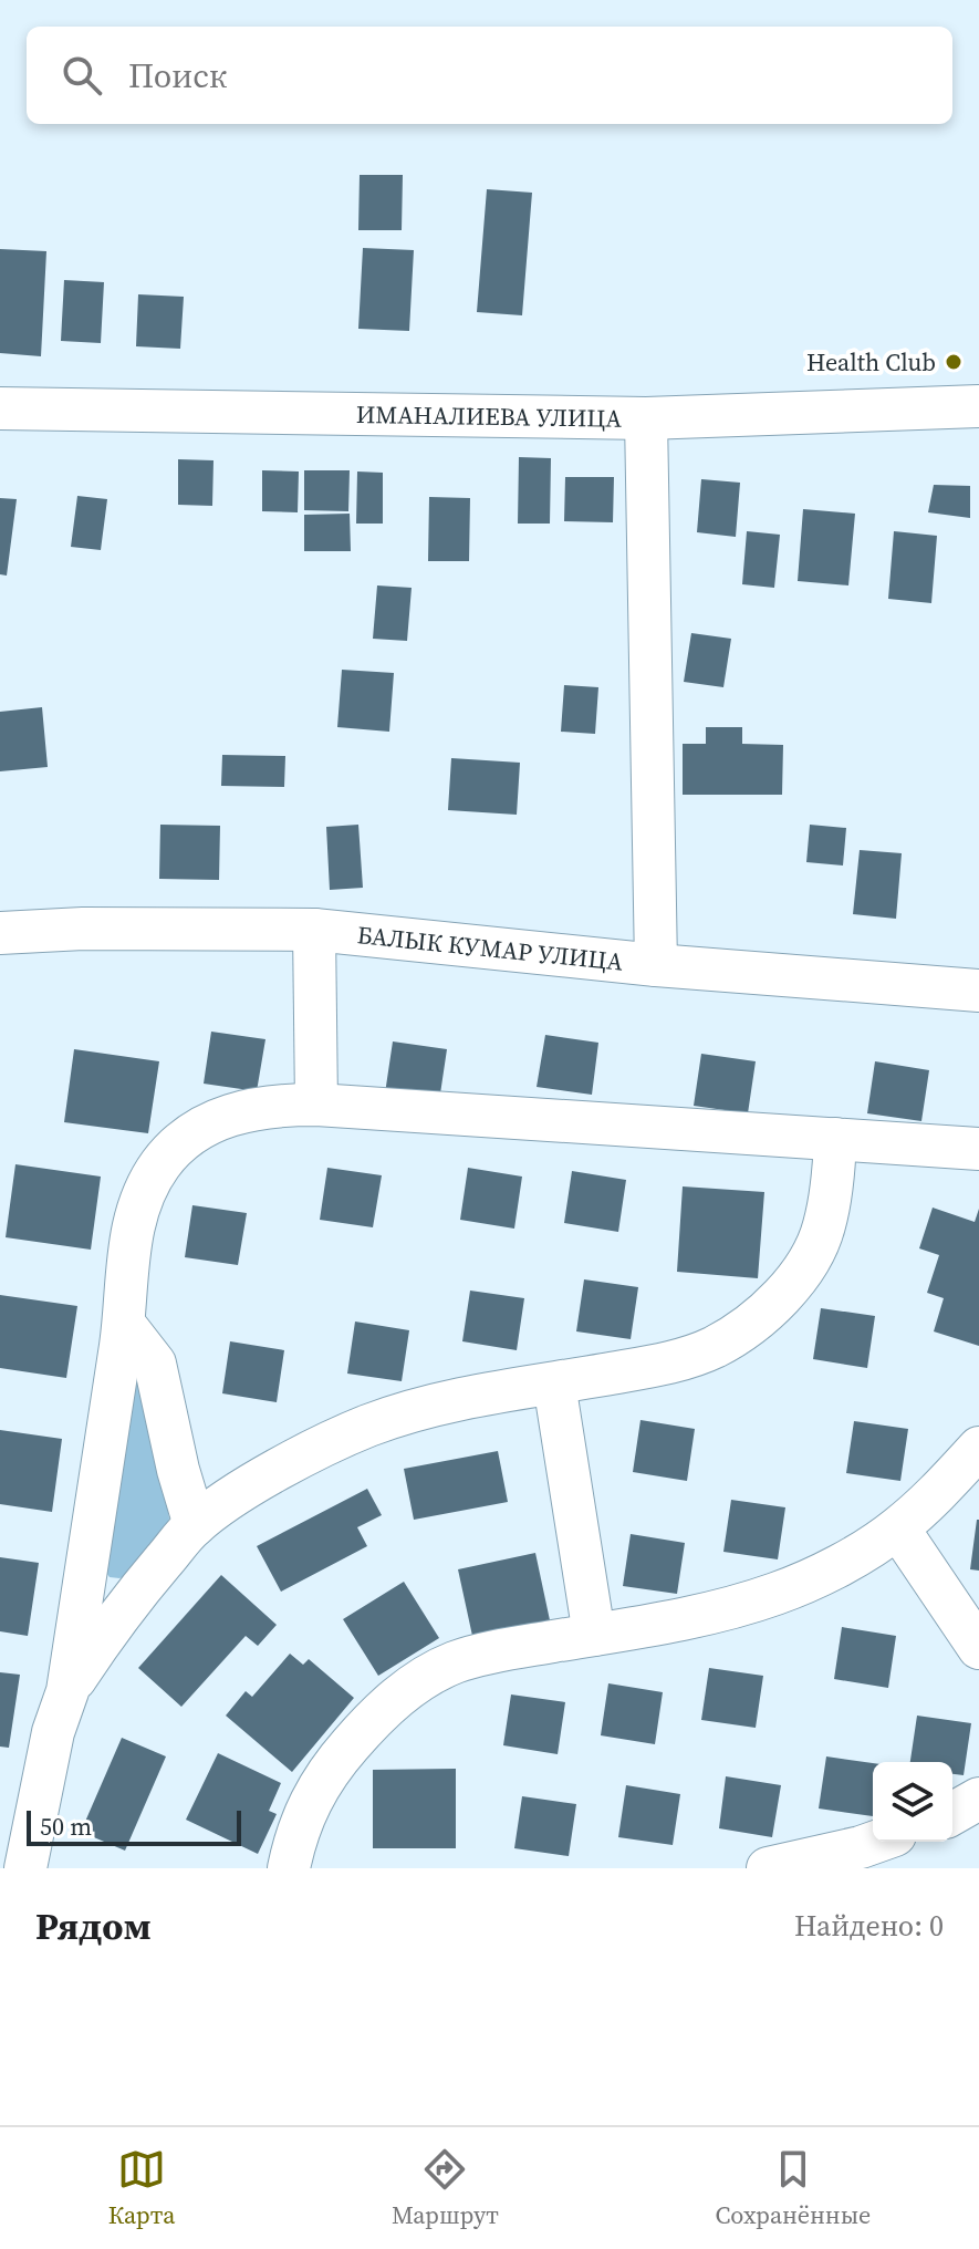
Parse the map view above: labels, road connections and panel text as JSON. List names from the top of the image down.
{
  "streets": {
    "street": ["ИМАНАЛИЕВА УЛИЦА", "БАЛЫК КУМАР УЛИЦА"]
  },
  "places": ["Health Club"],
  "scale_bar": "50 m",
  "page": {
    "search": "Поиск",
    "scale": "50 m",
    "heading": ["Рядом", "Найдено: 0"],
    "nav": ["Карта", "Маршрут", "Сохранённые"]
  }
}
